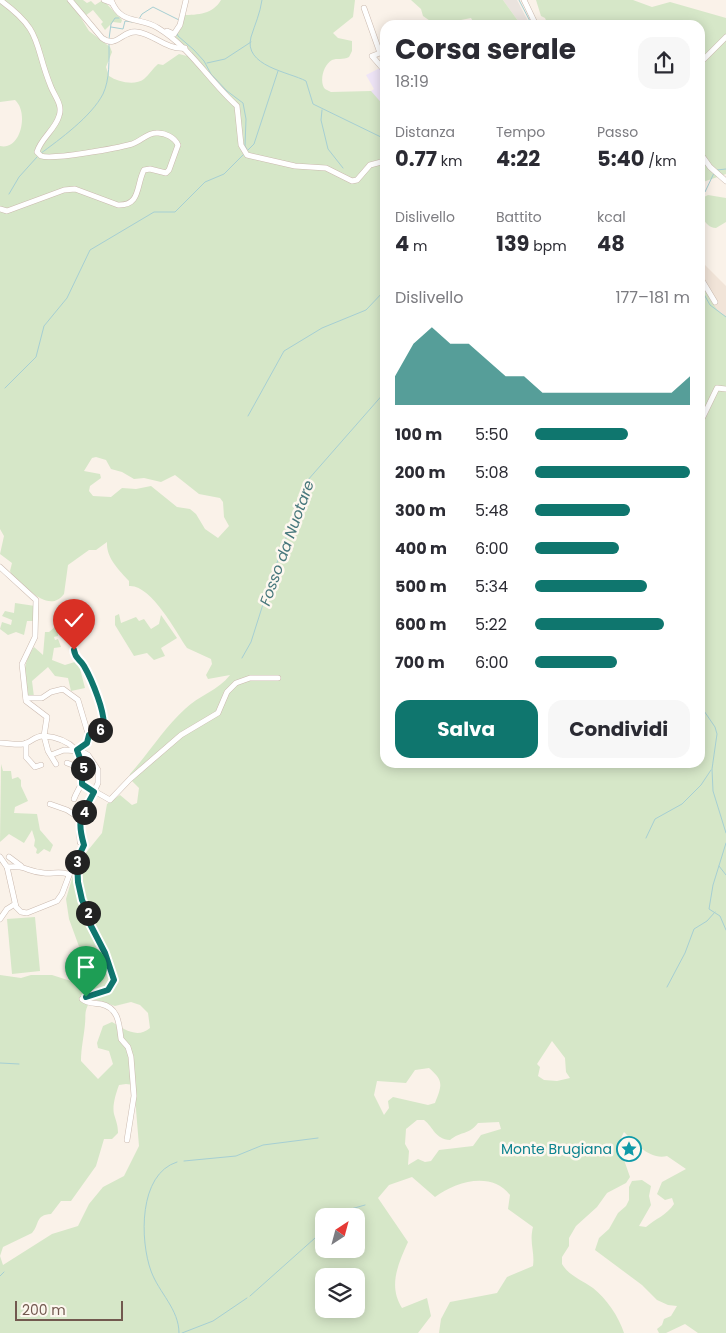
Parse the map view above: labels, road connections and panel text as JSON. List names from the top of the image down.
{
  "water": ["Fosso da Nuotare"],
  "places": {
    "place": ["Monte Brugiana"]
  },
  "scale_bar": "200 m",
  "north": "top right",
  "page": {
    "heading": ["Corsa serale", "18:19"],
    "stats": [
      ["Distanza", "0.77 km"],
      ["Tempo", "4:22"],
      ["Passo", "5:40 /km"],
      ["Dislivello", "4 m"],
      ["Battito", "139 bpm"],
      ["kcal", "48"]
    ],
    "chart": ["Dislivello", "177–181 m"],
    "list": [
      {
        "name": "100 m",
        "note": "5:50"
      },
      {
        "name": "200 m",
        "note": "5:08"
      },
      {
        "name": "300 m",
        "note": "5:48"
      },
      {
        "name": "400 m",
        "note": "6:00"
      },
      {
        "name": "500 m",
        "note": "5:34"
      },
      {
        "name": "600 m",
        "note": "5:22"
      },
      {
        "name": "700 m",
        "note": "6:00"
      }
    ],
    "buttons": ["Salva", "Condividi"],
    "pins": [
      "6",
      "5",
      "4",
      "3",
      "2"
    ],
    "scale": "200 m"
  }
}
